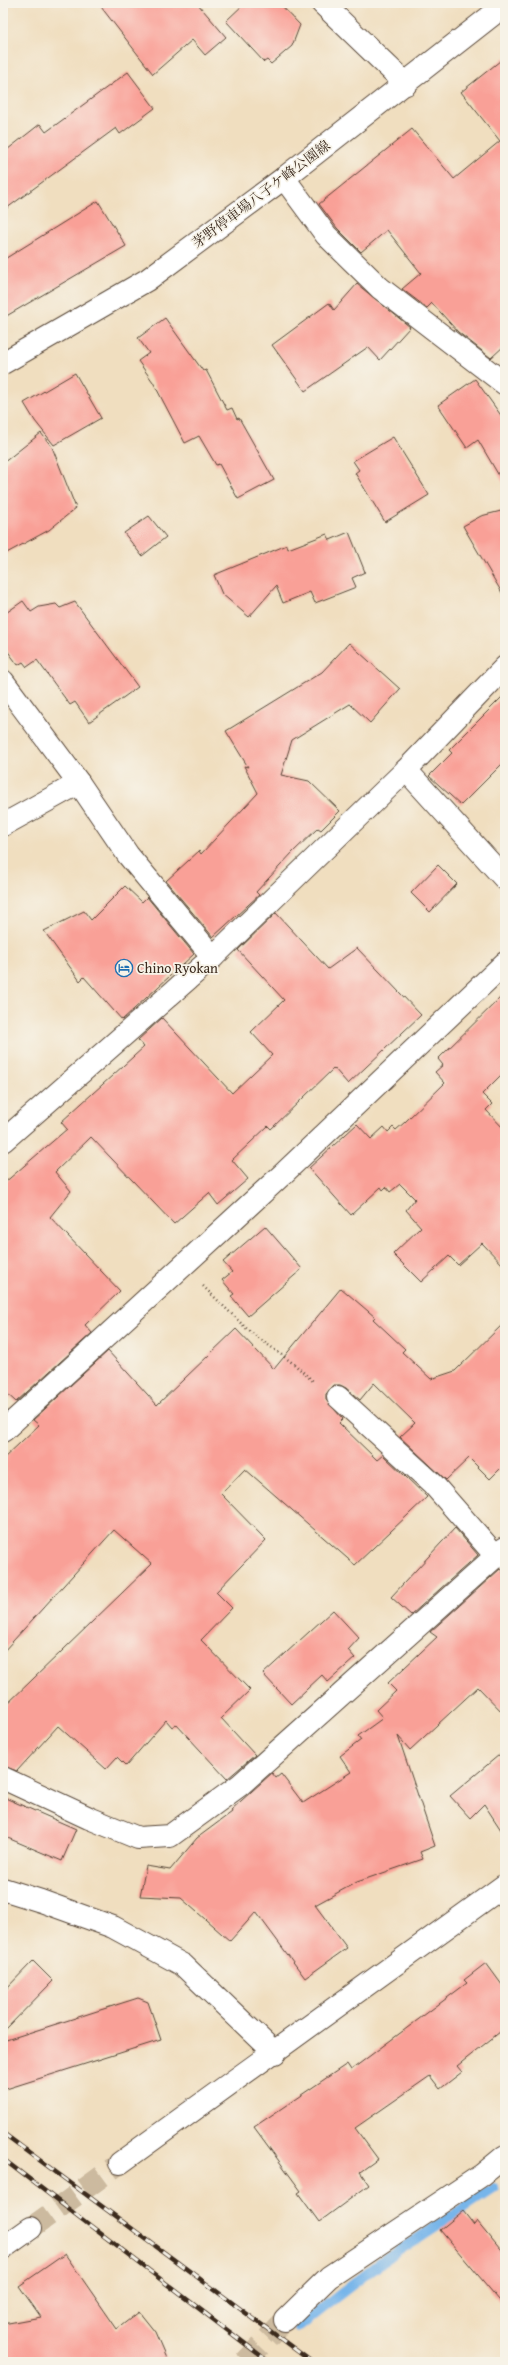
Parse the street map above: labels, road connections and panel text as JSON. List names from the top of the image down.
{
  "streets": {
    "street": ["茅野停車場八子ケ峰公園線"]
  },
  "places": {
    "hotel": ["Chino Ryokan"]
  }
}
